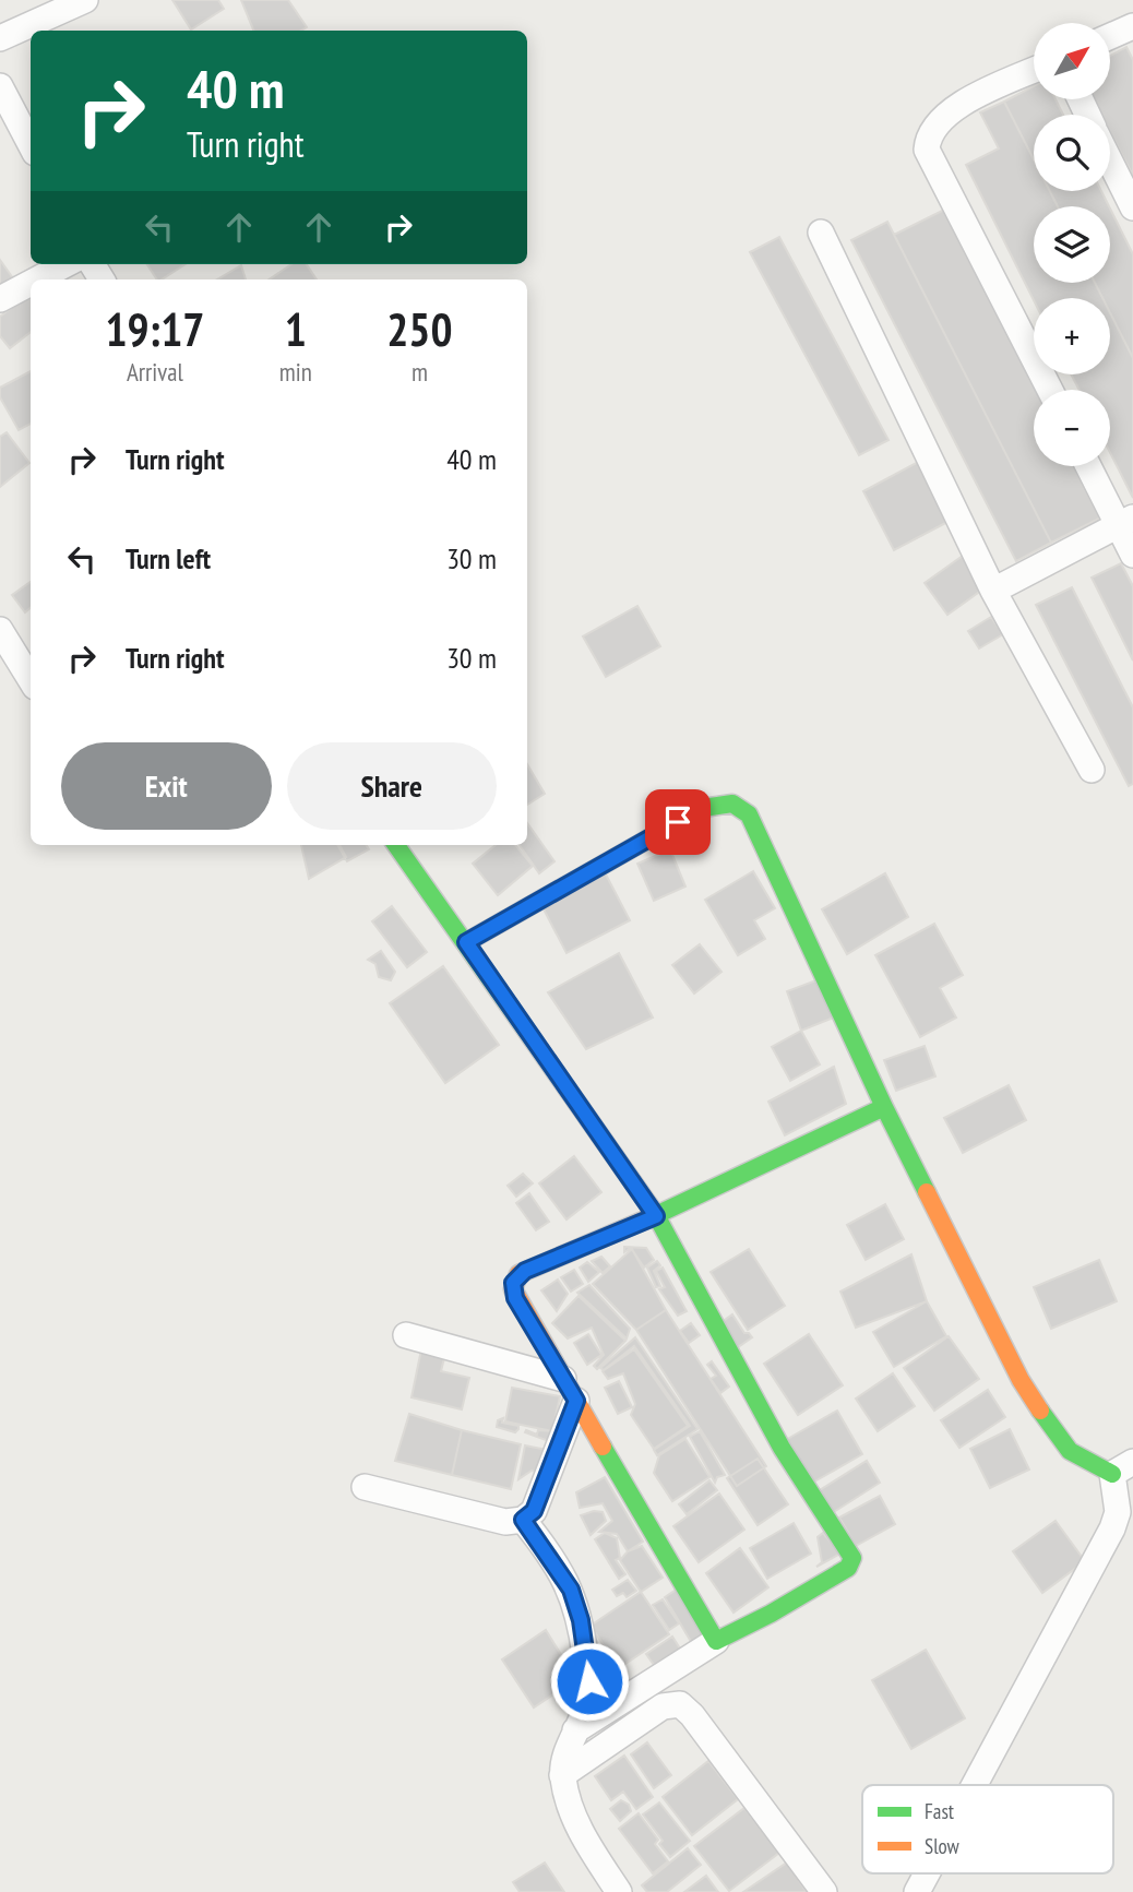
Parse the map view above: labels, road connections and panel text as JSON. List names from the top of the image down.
{
  "legend": ["Fast", "Slow"],
  "north": "top right",
  "page": {
    "map_buttons": ["+", "−"],
    "turn": ["40 m", "Turn right"],
    "eta": [
      "19:17",
      "Arrival",
      "1",
      "min",
      "250",
      "m"
    ],
    "list": [
      {
        "name": "Turn right",
        "value": "40 m"
      },
      {
        "name": "Turn left",
        "value": "30 m"
      },
      {
        "name": "Turn right",
        "value": "30 m"
      }
    ],
    "buttons": ["Exit", "Share"]
  }
}
